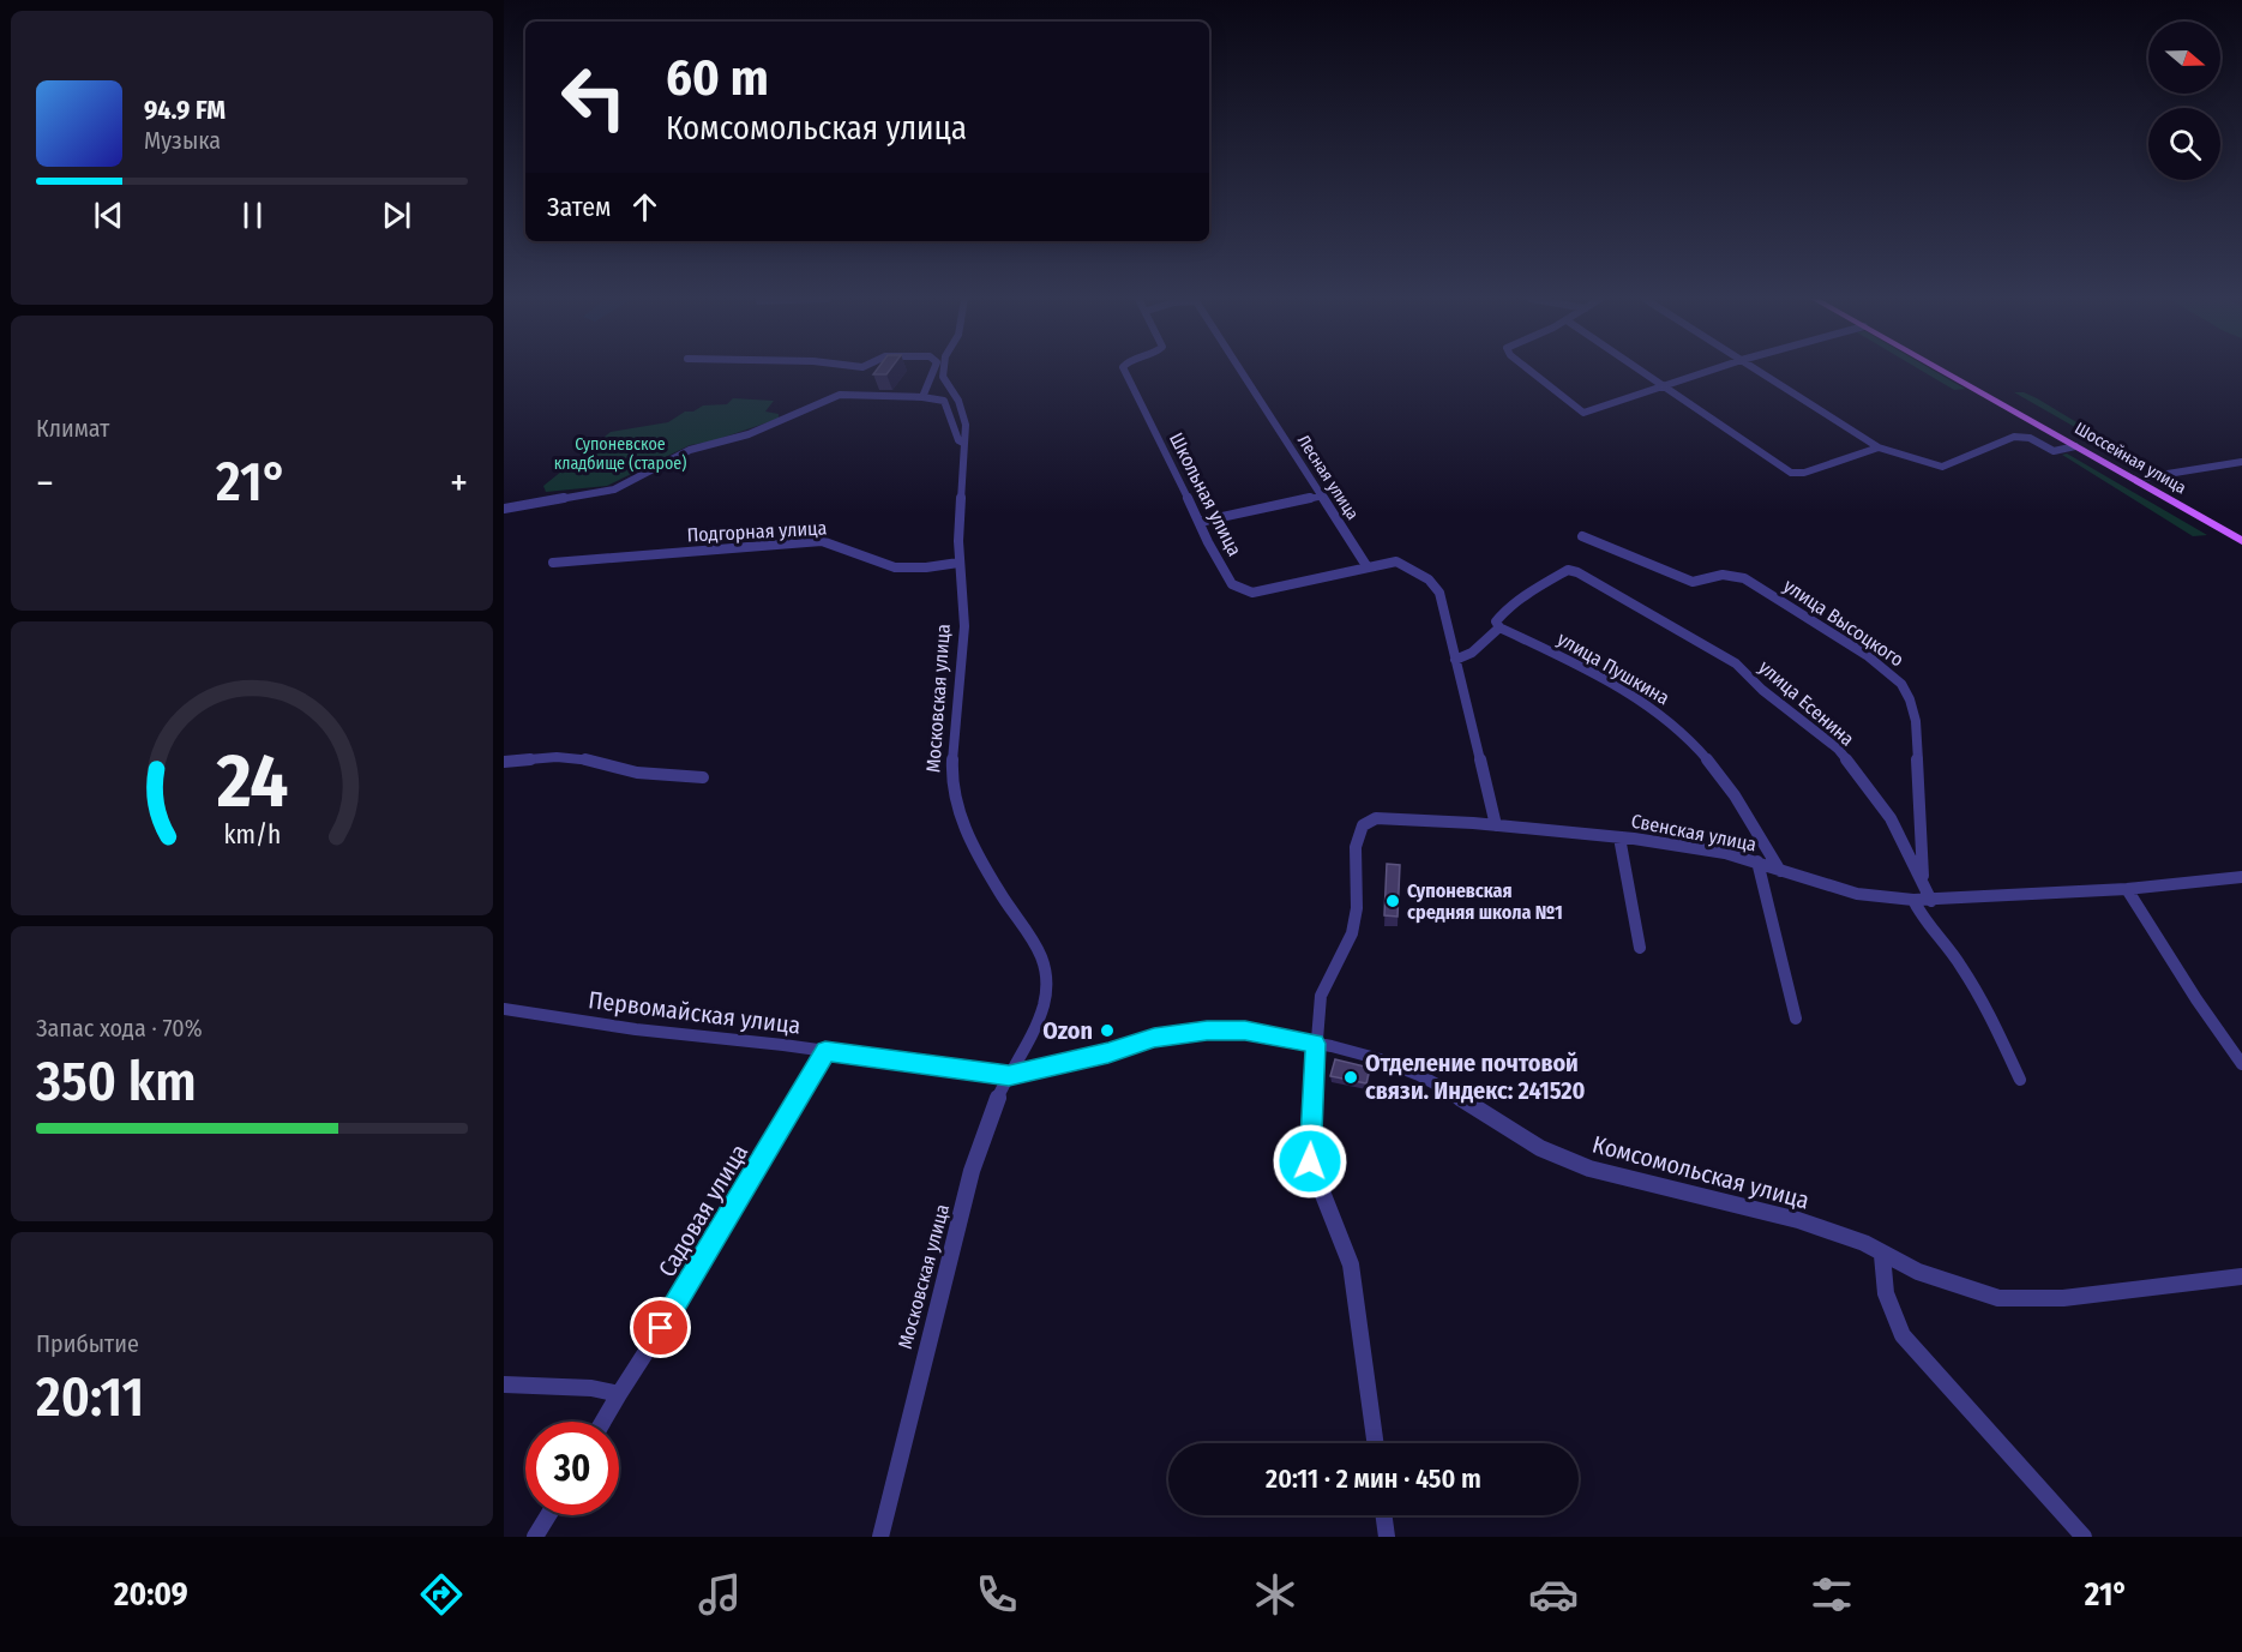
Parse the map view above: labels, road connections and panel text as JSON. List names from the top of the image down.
{
  "streets": {
    "main road": ["Шоссейная улица"],
    "street": [
      "Лесная улица",
      "Школьная улица",
      "Подгорная улица",
      "улица Высоцкого",
      "улица Пушкина",
      "Московская улица",
      "улица Есенина",
      "Свенская улица",
      "Первомайская улица",
      "Комсомольская улица",
      "Садовая улица"
    ]
  },
  "crossings": [
    ["Лесная улица", "Школьная улица"],
    ["Школьная улица", "Свенская улица"],
    ["Подгорная улица", "Московская улица"],
    ["улица Высоцкого", "улица Есенина"],
    ["улица Пушкина", "улица Есенина"],
    ["улица Пушкина", "Свенская улица"],
    ["Московская улица", "Первомайская улица"],
    ["Московская улица", "Комсомольская улица"],
    ["улица Есенина", "Свенская улица"],
    ["Свенская улица", "Комсомольская улица"],
    ["Первомайская улица", "Комсомольская улица"],
    ["Первомайская улица", "Садовая улица"]
  ],
  "parks": ["Супоневское кладбище (старое)"],
  "places": ["Супоневская средняя школа №1", "Ozon", "Отделение почтовой связи. Индекс: 241520"],
  "north": "right",
  "page": {
    "turn": ["60 m", "Комсомольская улица"],
    "song": ["94.9 FM", "Музыка"],
    "then": "Затем",
    "tile": [
      "Климат",
      ["Запас хода · 70%", "350 km"],
      ["Прибытие", "20:11"]
    ],
    "heat": ["−", "21°", "+"],
    "limit": "30",
    "trip": "20:11 · 2 мин · 450 m",
    "tabs": ["20:09", "21°"],
    "gauge": ["24", "km/h"]
  }
}
